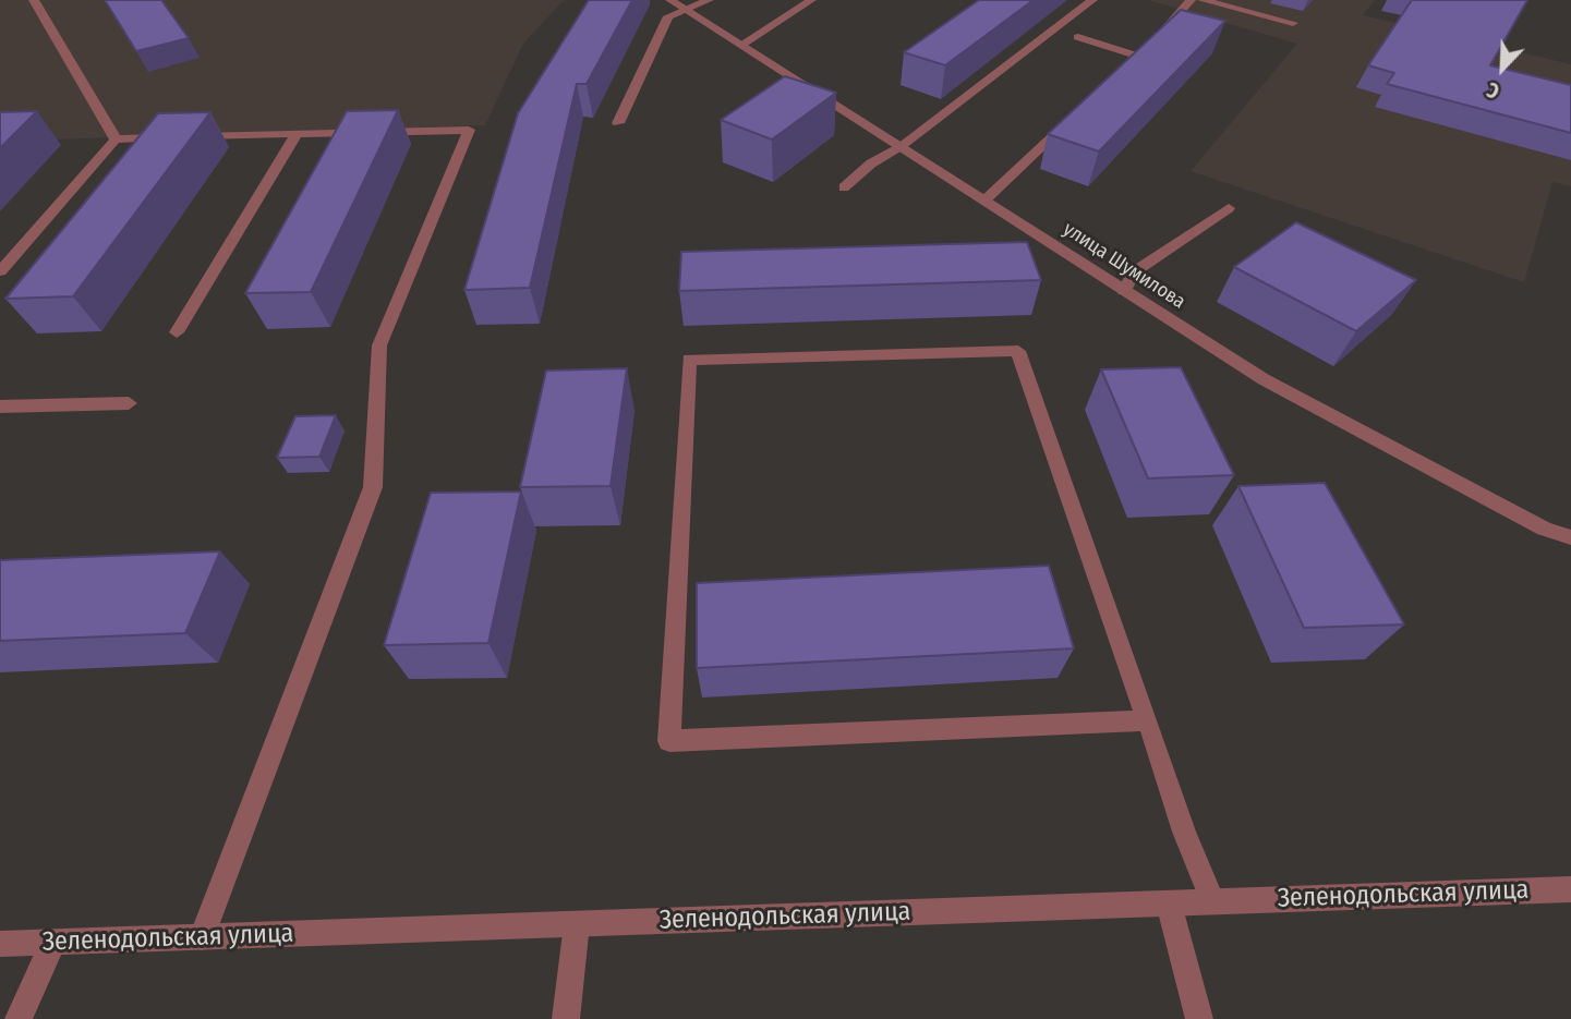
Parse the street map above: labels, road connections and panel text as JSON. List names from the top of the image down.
{
  "streets": {
    "street": ["улица Шумилова", "Зеленодольская улица"]
  },
  "north": "bottom left"
}
